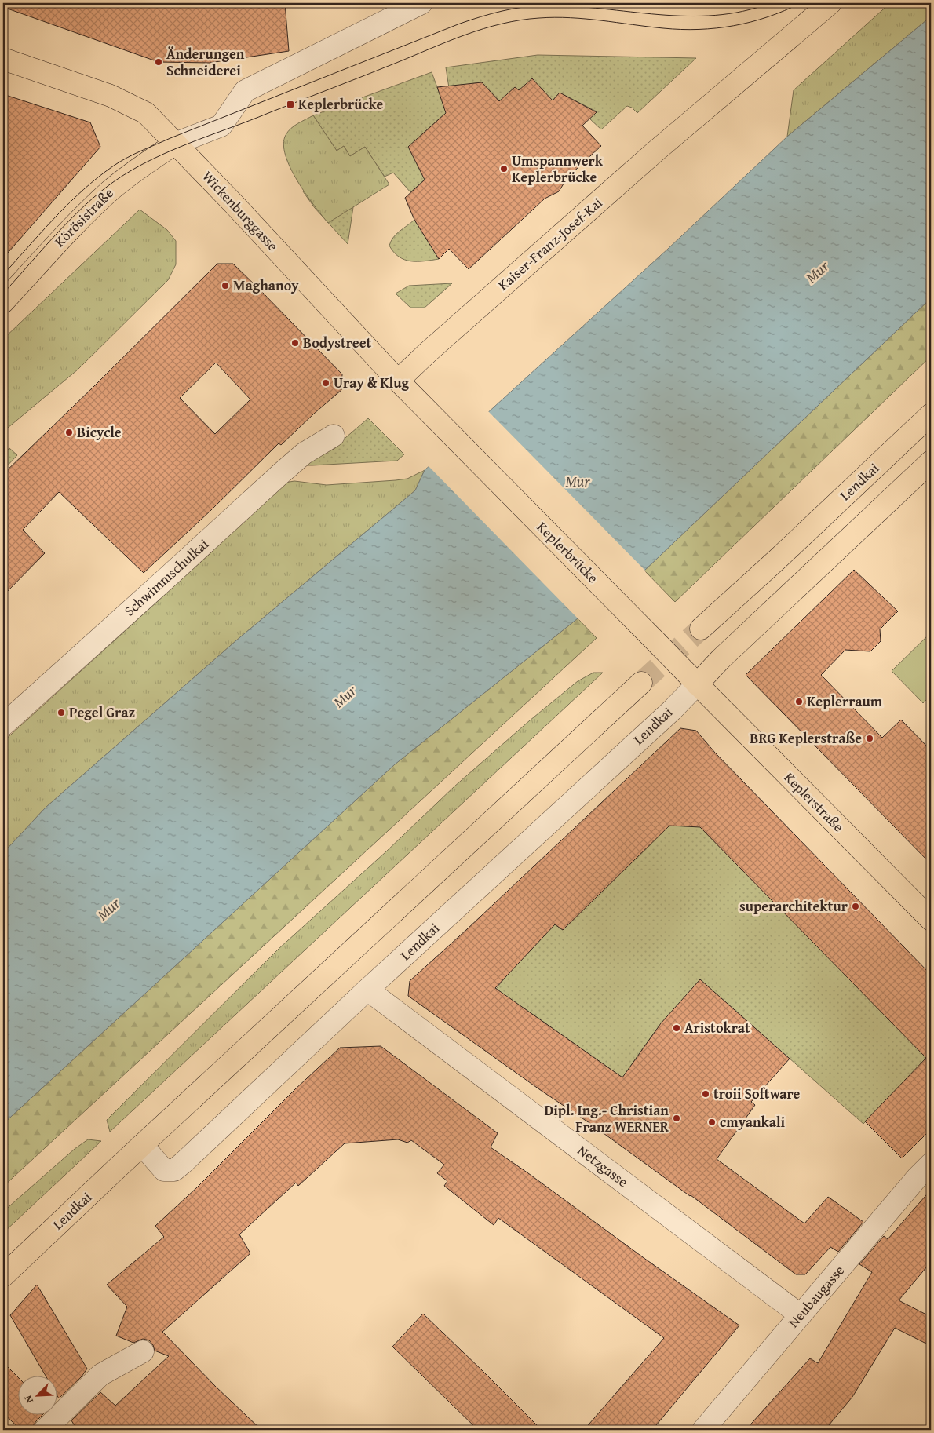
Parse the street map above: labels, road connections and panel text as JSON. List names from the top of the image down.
{
  "streets": {
    "main road": [
      "Wickenburggasse",
      "Körösistraße",
      "Kaiser-Franz-Josef-Kai",
      "Lendkai",
      "Keplerbrücke",
      "Keplerstraße"
    ],
    "street": ["Schwimmschulkai", "Netzgasse", "Neubaugasse"]
  },
  "crossings": [
    ["Wickenburggasse", "Körösistraße"],
    ["Wickenburggasse", "Kaiser-Franz-Josef-Kai"],
    ["Wickenburggasse", "Keplerbrücke"],
    ["Lendkai", "Keplerbrücke"],
    ["Lendkai", "Keplerstraße"],
    ["Lendkai", "Netzgasse"],
    ["Keplerbrücke", "Keplerstraße"],
    ["Netzgasse", "Neubaugasse"]
  ],
  "water": ["Mur"],
  "places": {
    "other": [
      "Änderungen Schneiderei",
      "Umspannwerk Keplerbrücke",
      "Maghanoy",
      "Bodystreet",
      "Uray & Klug",
      "Bicycle",
      "Keplerraum",
      "Pegel Graz",
      "BRG Keplerstraße",
      "superarchitektur",
      "Aristokrat",
      "troii Software",
      "Dipl. Ing.- Christian Franz WERNER",
      "cmyankali"
    ],
    "transit": ["Keplerbrücke"]
  },
  "north": "bottom left"
}
